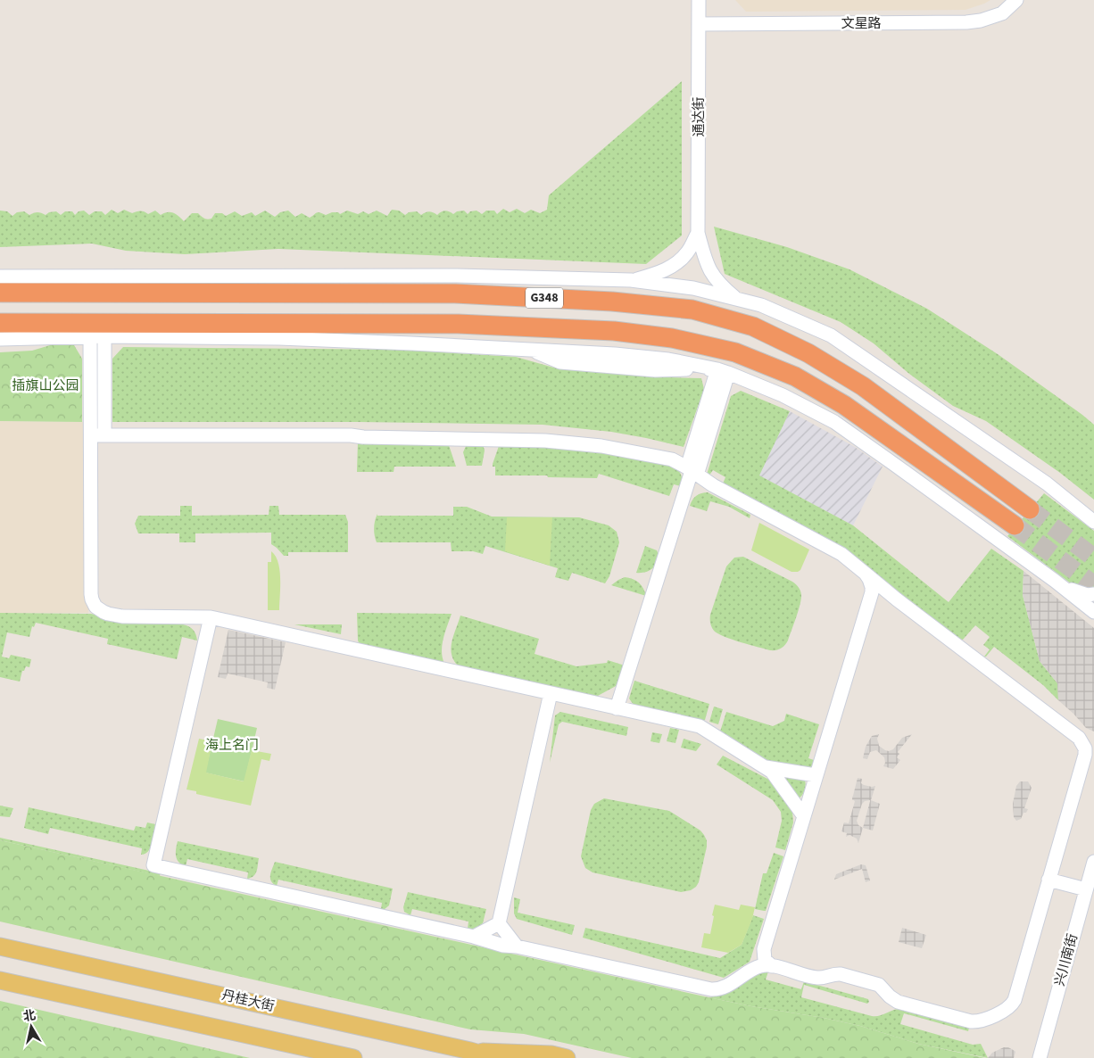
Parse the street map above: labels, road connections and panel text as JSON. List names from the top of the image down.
{
  "streets": {
    "highway": ["G348"],
    "main road": ["丹桂大街"],
    "street": ["文星路", "通达街", "兴川南街"]
  },
  "crossings": [
    ["文星路", "通达街"]
  ],
  "parks": ["插旗山公园", "海上名门"],
  "north": "top"
}
